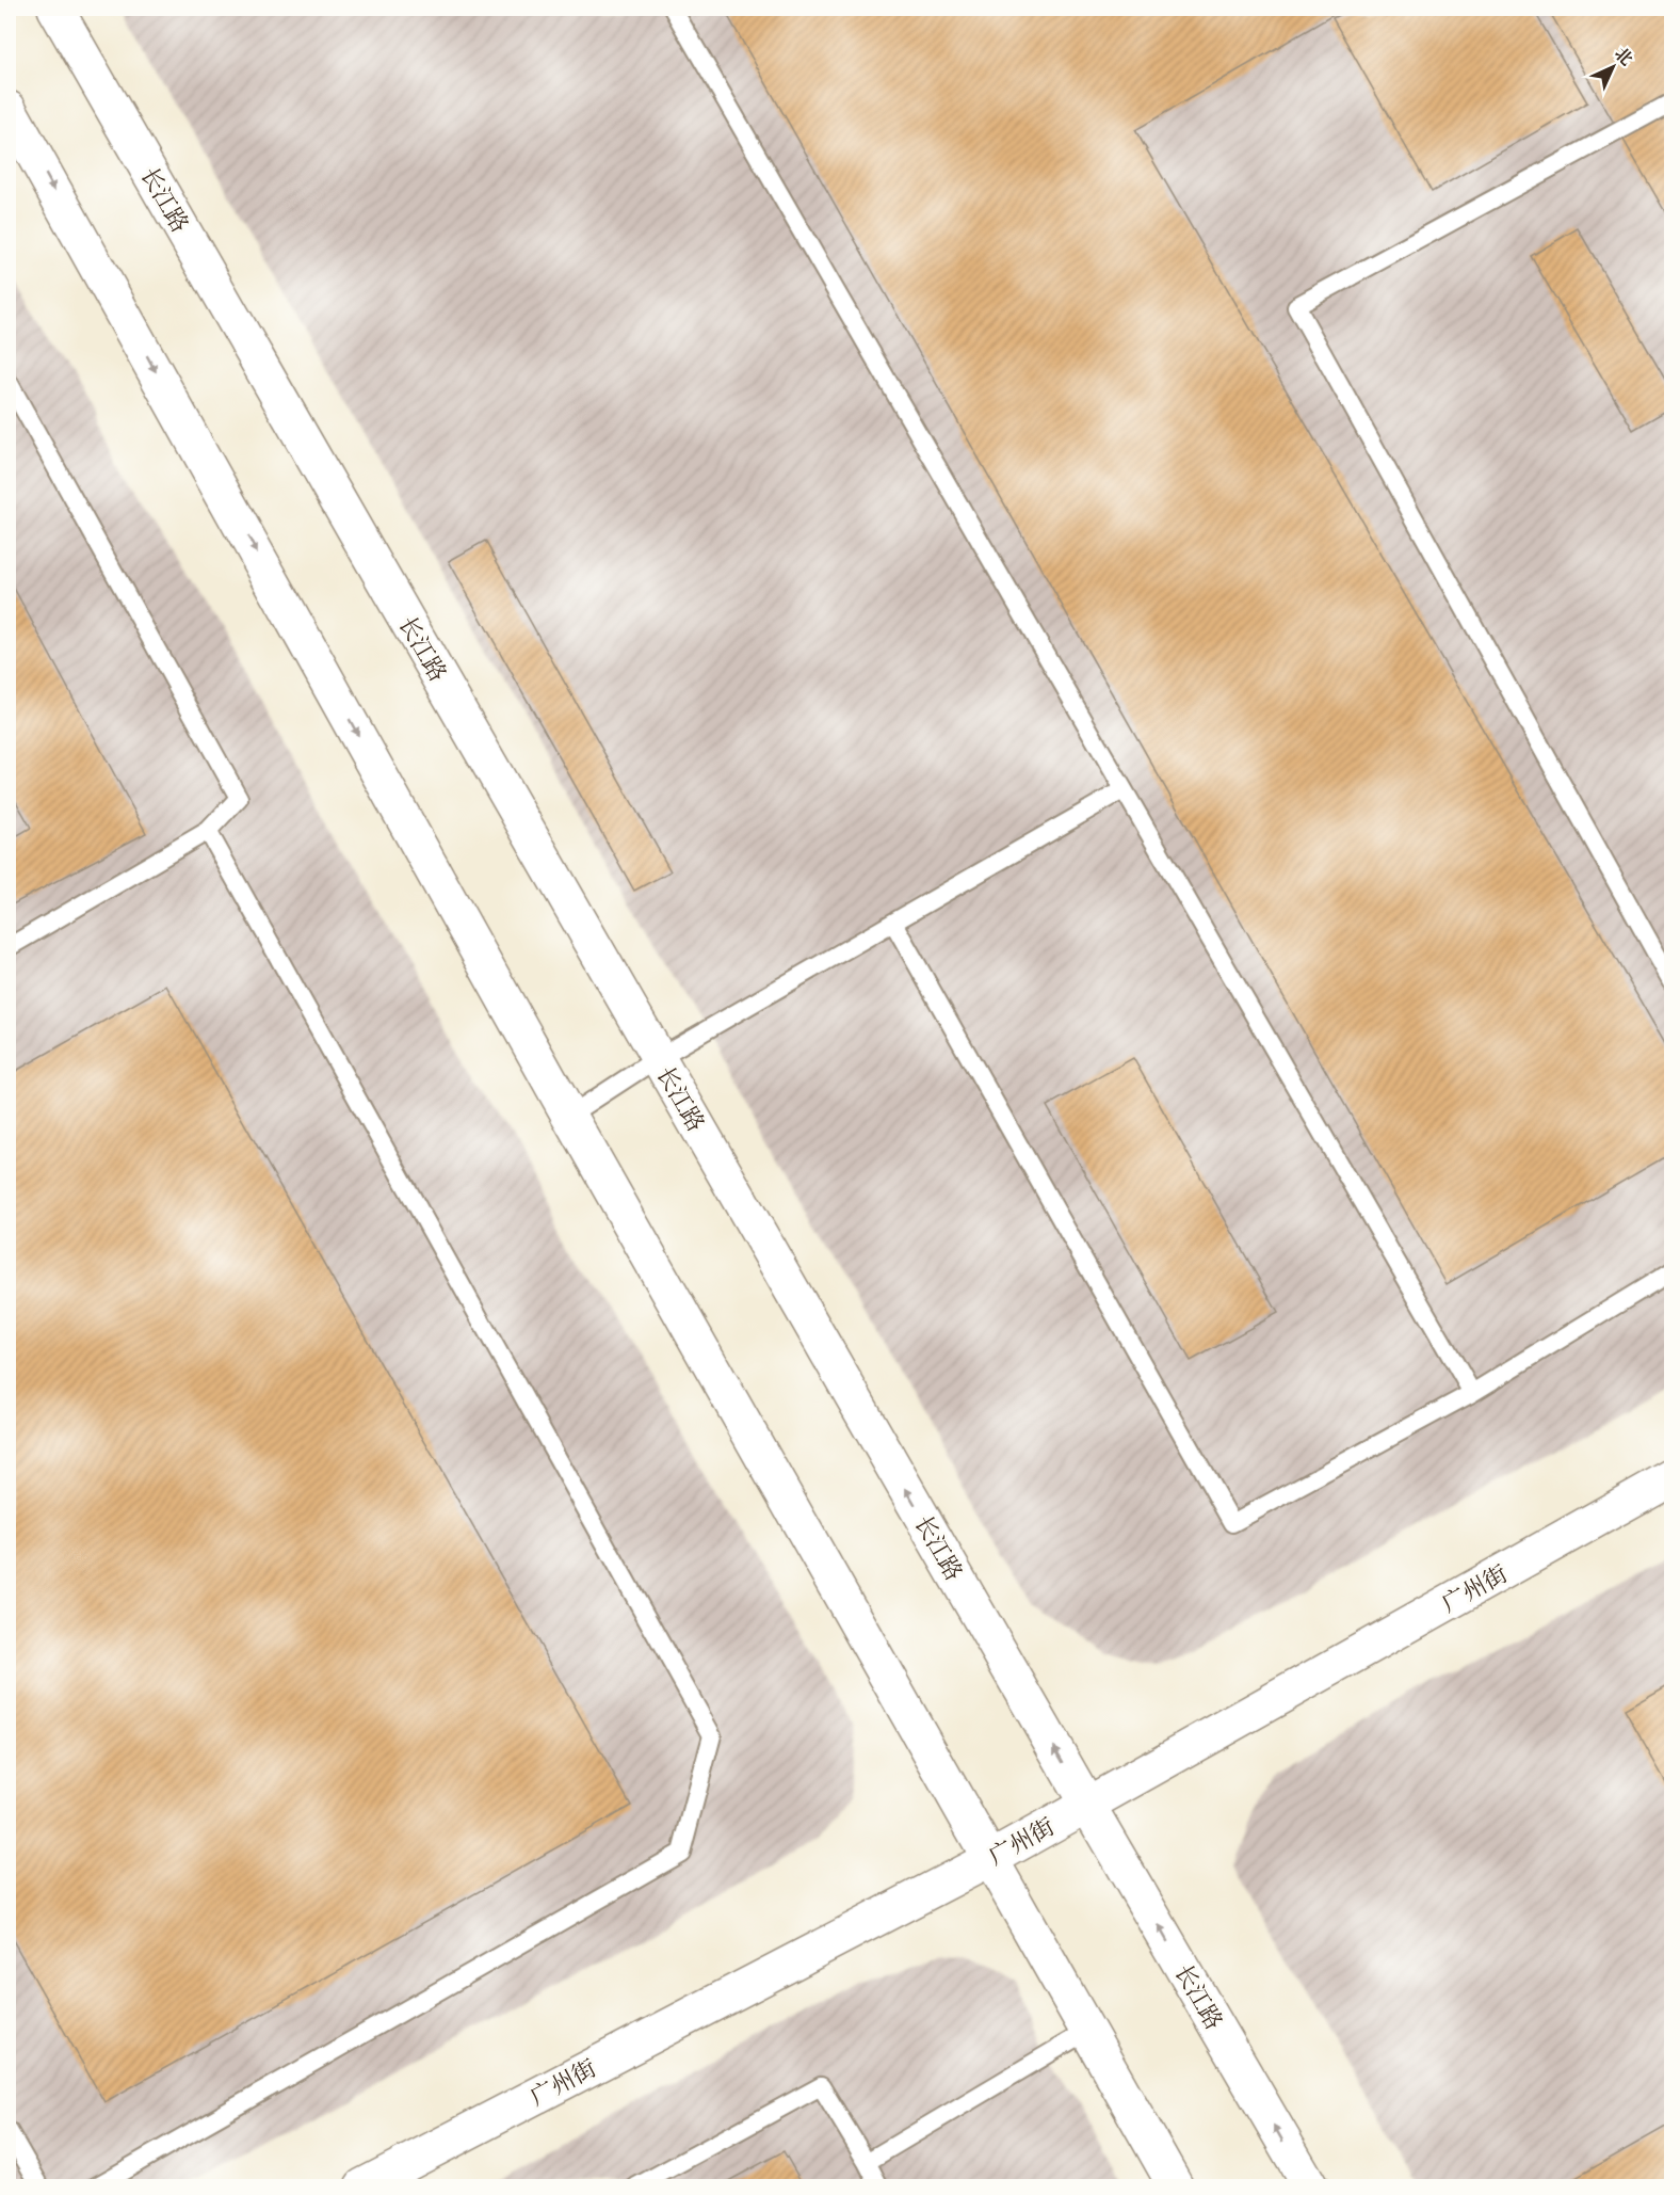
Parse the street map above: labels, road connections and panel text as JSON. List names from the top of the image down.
{
  "streets": {
    "main road": ["长江路", "广州街"]
  },
  "crossings": [
    ["长江路", "广州街"]
  ],
  "north": "top right"
}
